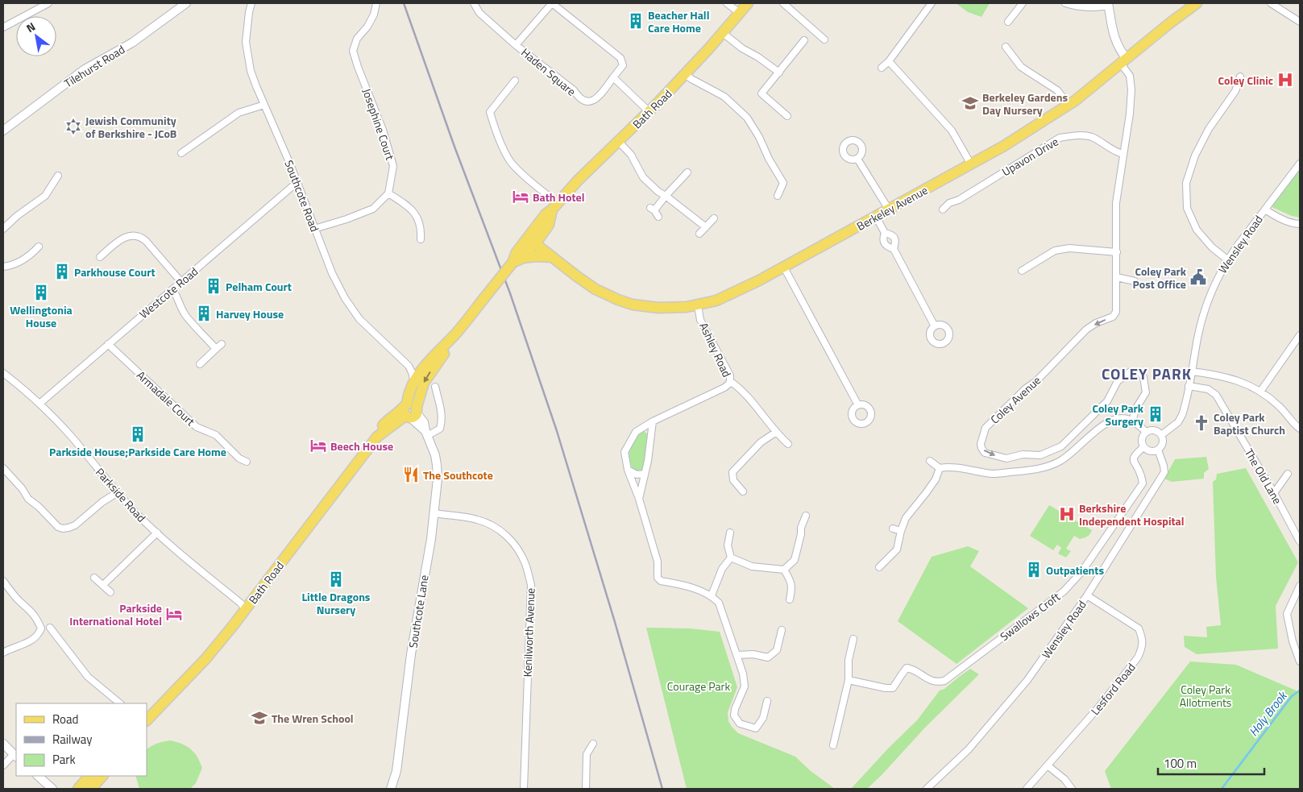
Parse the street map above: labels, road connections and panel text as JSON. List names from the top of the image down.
{
  "streets": {
    "main road": ["Bath Road", "Berkeley Avenue"],
    "street": [
      "Tilehurst Road",
      "Haden Square",
      "Josephine Court",
      "Upavon Drive",
      "Southcote Road",
      "Wensley Road",
      "Westcote Road",
      "Ashley Road",
      "Armadale Court",
      "Coley Avenue",
      "The Old Lane",
      "Parkside Road",
      "Southcote Lane",
      "Swallows Croft",
      "Kenilworth Avenue",
      "Lesford Road"
    ]
  },
  "crossings": [
    ["Bath Road", "Southcote Road"],
    ["Bath Road", "Berkeley Avenue"],
    ["Bath Road", "Parkside Road"],
    ["Bath Road", "Southcote Lane"],
    ["Upavon Drive", "Coley Avenue"],
    ["Southcote Road", "Westcote Road"],
    ["Berkeley Avenue", "Ashley Road"],
    ["Berkeley Avenue", "Coley Avenue"],
    ["Wensley Road", "The Old Lane"],
    ["Wensley Road", "Swallows Croft"],
    ["Wensley Road", "Lesford Road"],
    ["Westcote Road", "Armadale Court"],
    ["Westcote Road", "Parkside Road"],
    ["Southcote Lane", "Kenilworth Avenue"]
  ],
  "districts": ["COLEY PARK"],
  "water": ["Holy Brook"],
  "parks": ["Courage Park", "Coley Park Allotments"],
  "places": {
    "building": [
      "Beacher Hall Care Home",
      "Parkhouse Court",
      "Pelham Court",
      "Wellingtonia House",
      "Harvey House",
      "Coley Park Surgery",
      "Parkside House;Parkside Care Home",
      "Outpatients",
      "Little Dragons Nursery"
    ],
    "hospital": ["Coley Clinic", "Berkshire Independent Hospital"],
    "school or university": ["Berkeley Gardens Day Nursery", "The Wren School"],
    "synagogue": ["Jewish Community of Berkshire - JCoB"],
    "hotel": ["Bath Hotel", "Beech House", "Parkside International Hotel"],
    "public building": ["Coley Park Post Office"],
    "church": ["Coley Park Baptist Church"],
    "restaurant": ["The Southcote"]
  },
  "legend": ["Road", "Railway", "Park"],
  "scale_bar": "100 m",
  "north": "top left"
}
